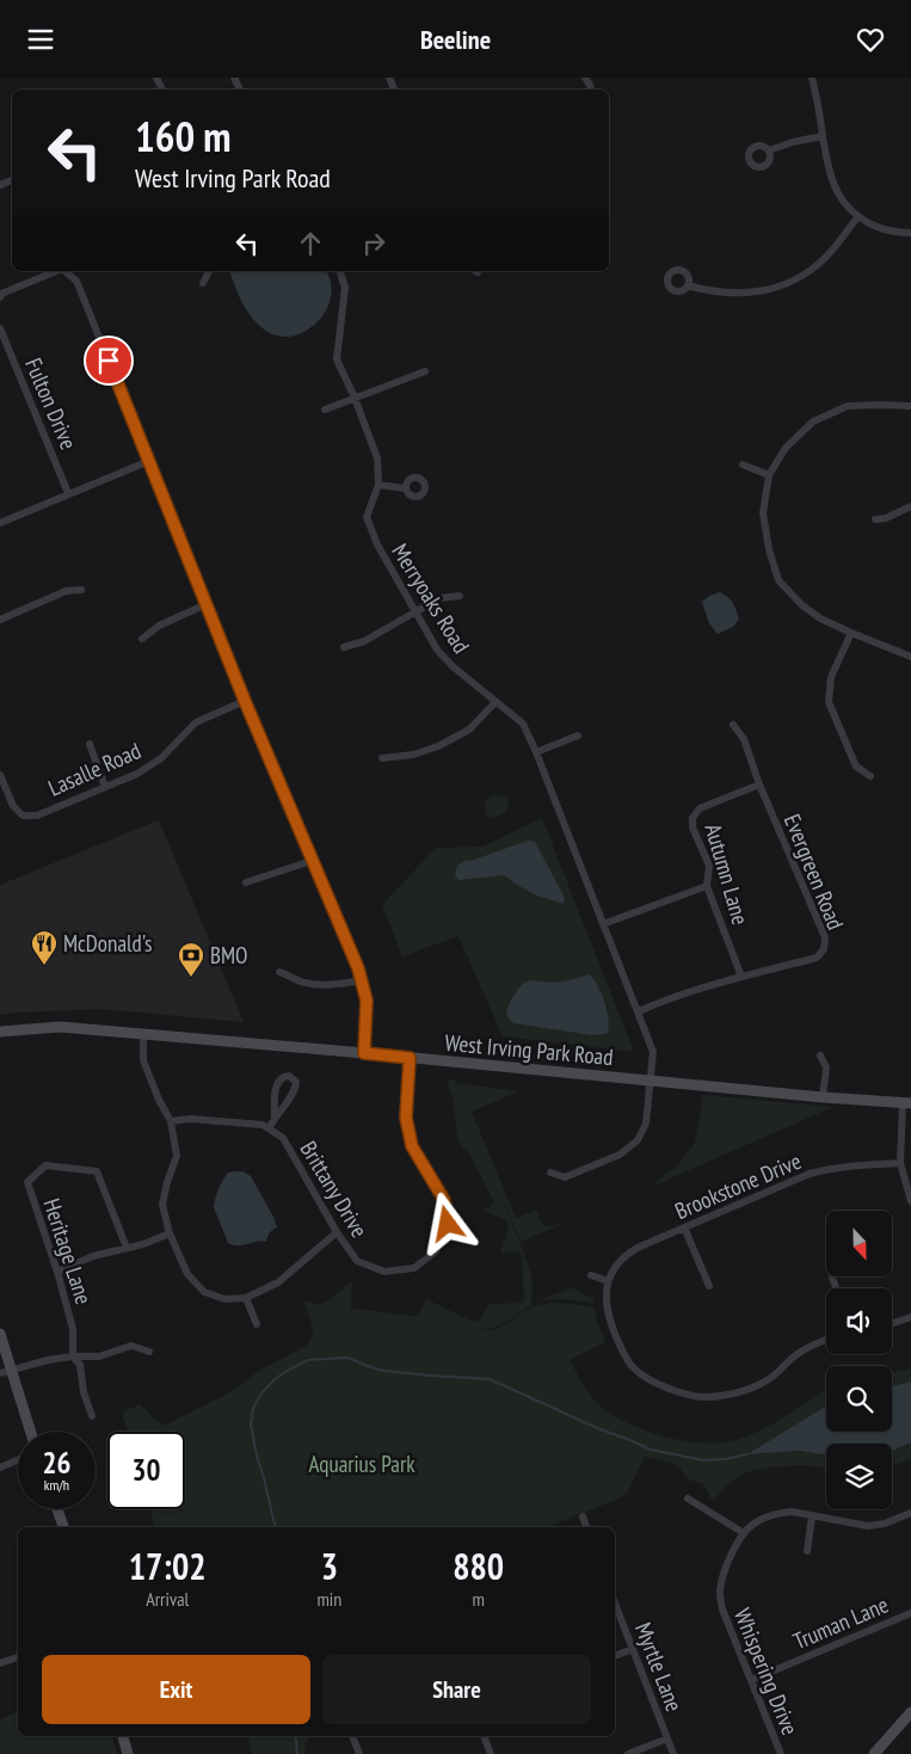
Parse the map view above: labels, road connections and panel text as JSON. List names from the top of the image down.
{
  "streets": {
    "main road": ["West Irving Park Road"],
    "street": [
      "Fulton Drive",
      "Merryoaks Road",
      "Lasalle Road",
      "Evergreen Road",
      "Autumn Lane",
      "Brookstone Drive",
      "Brittany Drive",
      "Heritage Lane",
      "Truman Lane",
      "Myrtle Lane",
      "Whispering Drive"
    ]
  },
  "crossings": [
    ["Merryoaks Road", "Evergreen Road"],
    ["Merryoaks Road", "West Irving Park Road"],
    ["Evergreen Road", "Autumn Lane"],
    ["West Irving Park Road", "Brittany Drive"],
    ["Truman Lane", "Whispering Drive"]
  ],
  "parks": ["Aquarius Park"],
  "places": {
    "restaurant": ["McDonald's"],
    "bank": ["BMO"]
  },
  "north": "bottom",
  "page": {
    "header": "Beeline",
    "turn": ["160 m", "West Irving Park Road"],
    "speed": "26 km/h",
    "limit": "30",
    "eta": [
      "17:02",
      "Arrival",
      "3",
      "min",
      "880",
      "m"
    ],
    "buttons": ["Exit", "Share"]
  }
}
